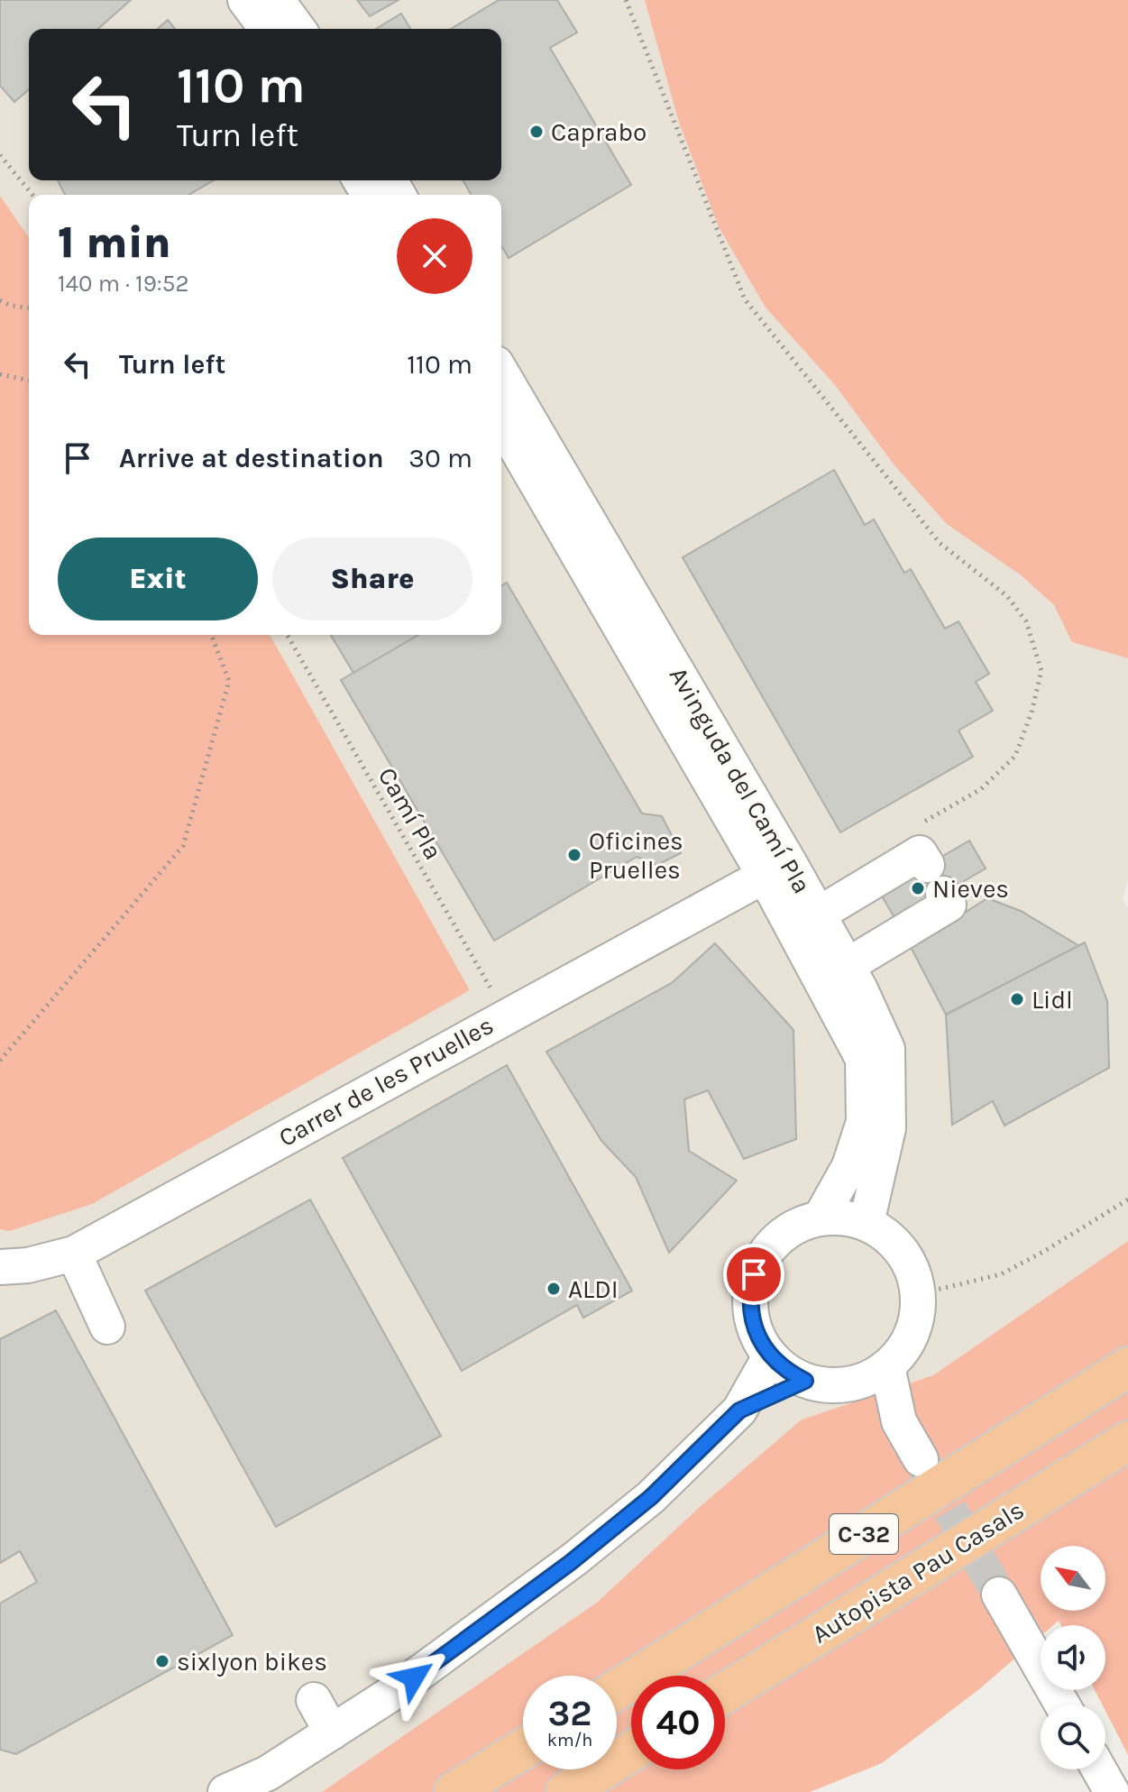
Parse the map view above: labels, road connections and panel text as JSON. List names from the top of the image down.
{
  "streets": {
    "highway": ["C-32", "Autopista Pau Casals"],
    "street": ["Avinguda del Camí Pla", "Carrer de les Pruelles"],
    "path": ["Camí Pla"]
  },
  "crossings": [
    ["Avinguda del Camí Pla", "Carrer de les Pruelles"],
    ["Camí Pla", "Carrer de les Pruelles"]
  ],
  "places": [
    "Caprabo",
    "Oficines Pruelles",
    "Nieves",
    "Lidl",
    "ALDI",
    "sixlyon bikes"
  ],
  "north": "top left",
  "page": {
    "turn": ["110 m", "Turn left"],
    "heading": ["1 min", "140 m · 19:52"],
    "list": [
      {
        "name": "Turn left",
        "value": "110 m"
      },
      {
        "name": "Arrive at destination",
        "value": "30 m"
      }
    ],
    "buttons": ["Exit", "Share"],
    "speed": "32 km/h",
    "limit": "40"
  }
}
